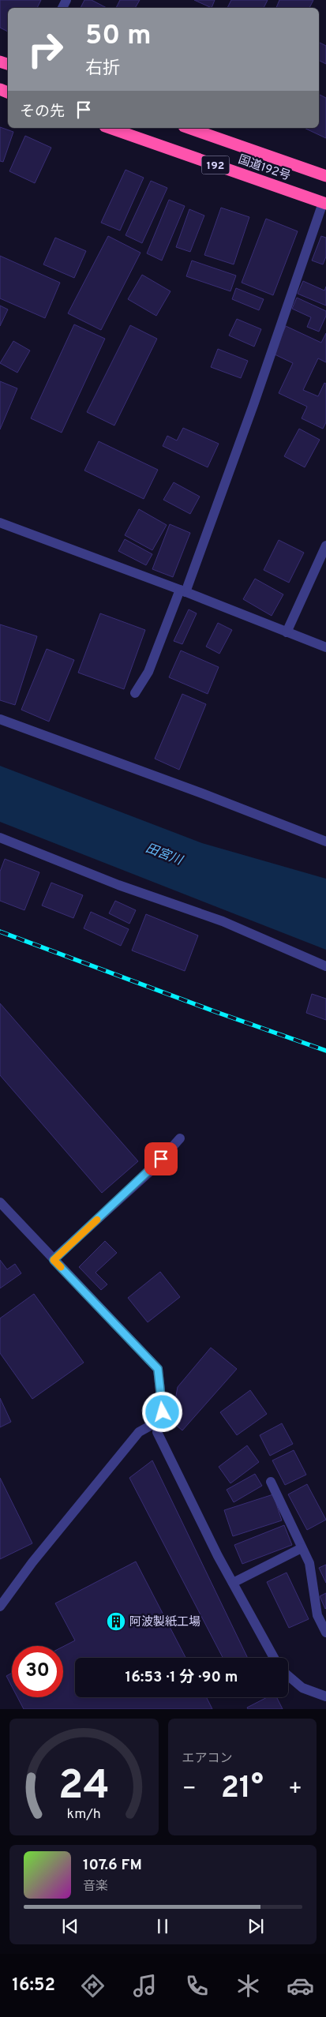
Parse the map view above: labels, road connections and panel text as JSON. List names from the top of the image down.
{
  "streets": {
    "highway": ["192", "国道192号"]
  },
  "water": ["田宮川"],
  "places": {
    "building": ["阿波製紙工場"]
  },
  "page": {
    "turn": ["50 m", "右折"],
    "then": "その先",
    "limit": "30",
    "trip": "16:53 · 1 分 · 90 m",
    "tile": "エアコン",
    "heat": ["−", "21°", "+"],
    "song": ["107.6 FM", "音楽"],
    "tabs": "16:52",
    "gauge": ["24", "km/h"]
  }
}
